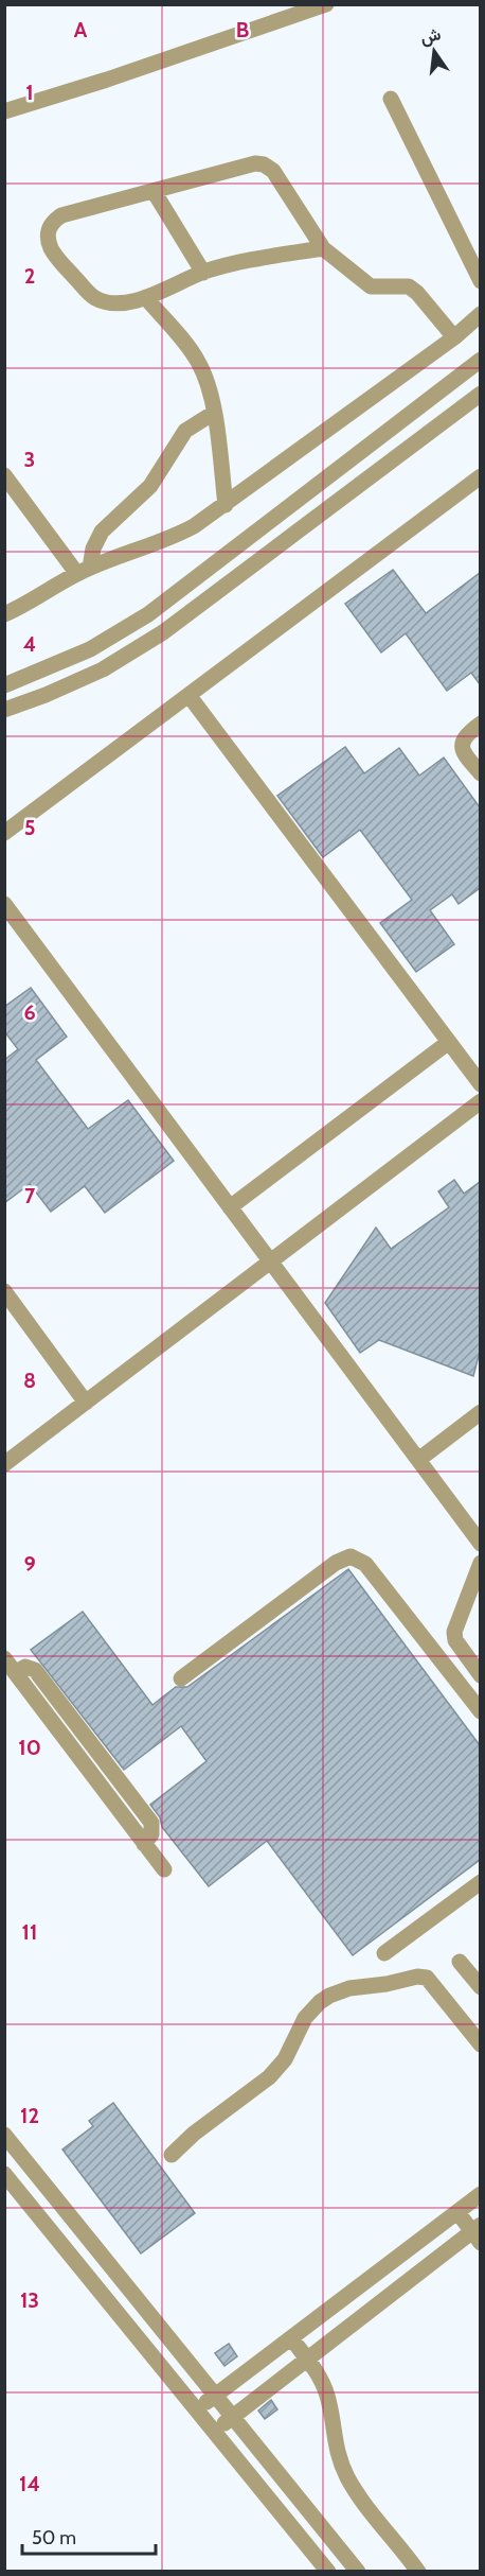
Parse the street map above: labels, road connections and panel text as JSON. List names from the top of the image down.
{
  "scale_bar": "50 m",
  "north": "top",
  "grid": {
    "columns": ["A", "B"],
    "rows": [
      "1",
      "2",
      "3",
      "4",
      "5",
      "6",
      "7",
      "8",
      "9",
      "10",
      "11",
      "12",
      "13",
      "14"
    ]
  }
}
